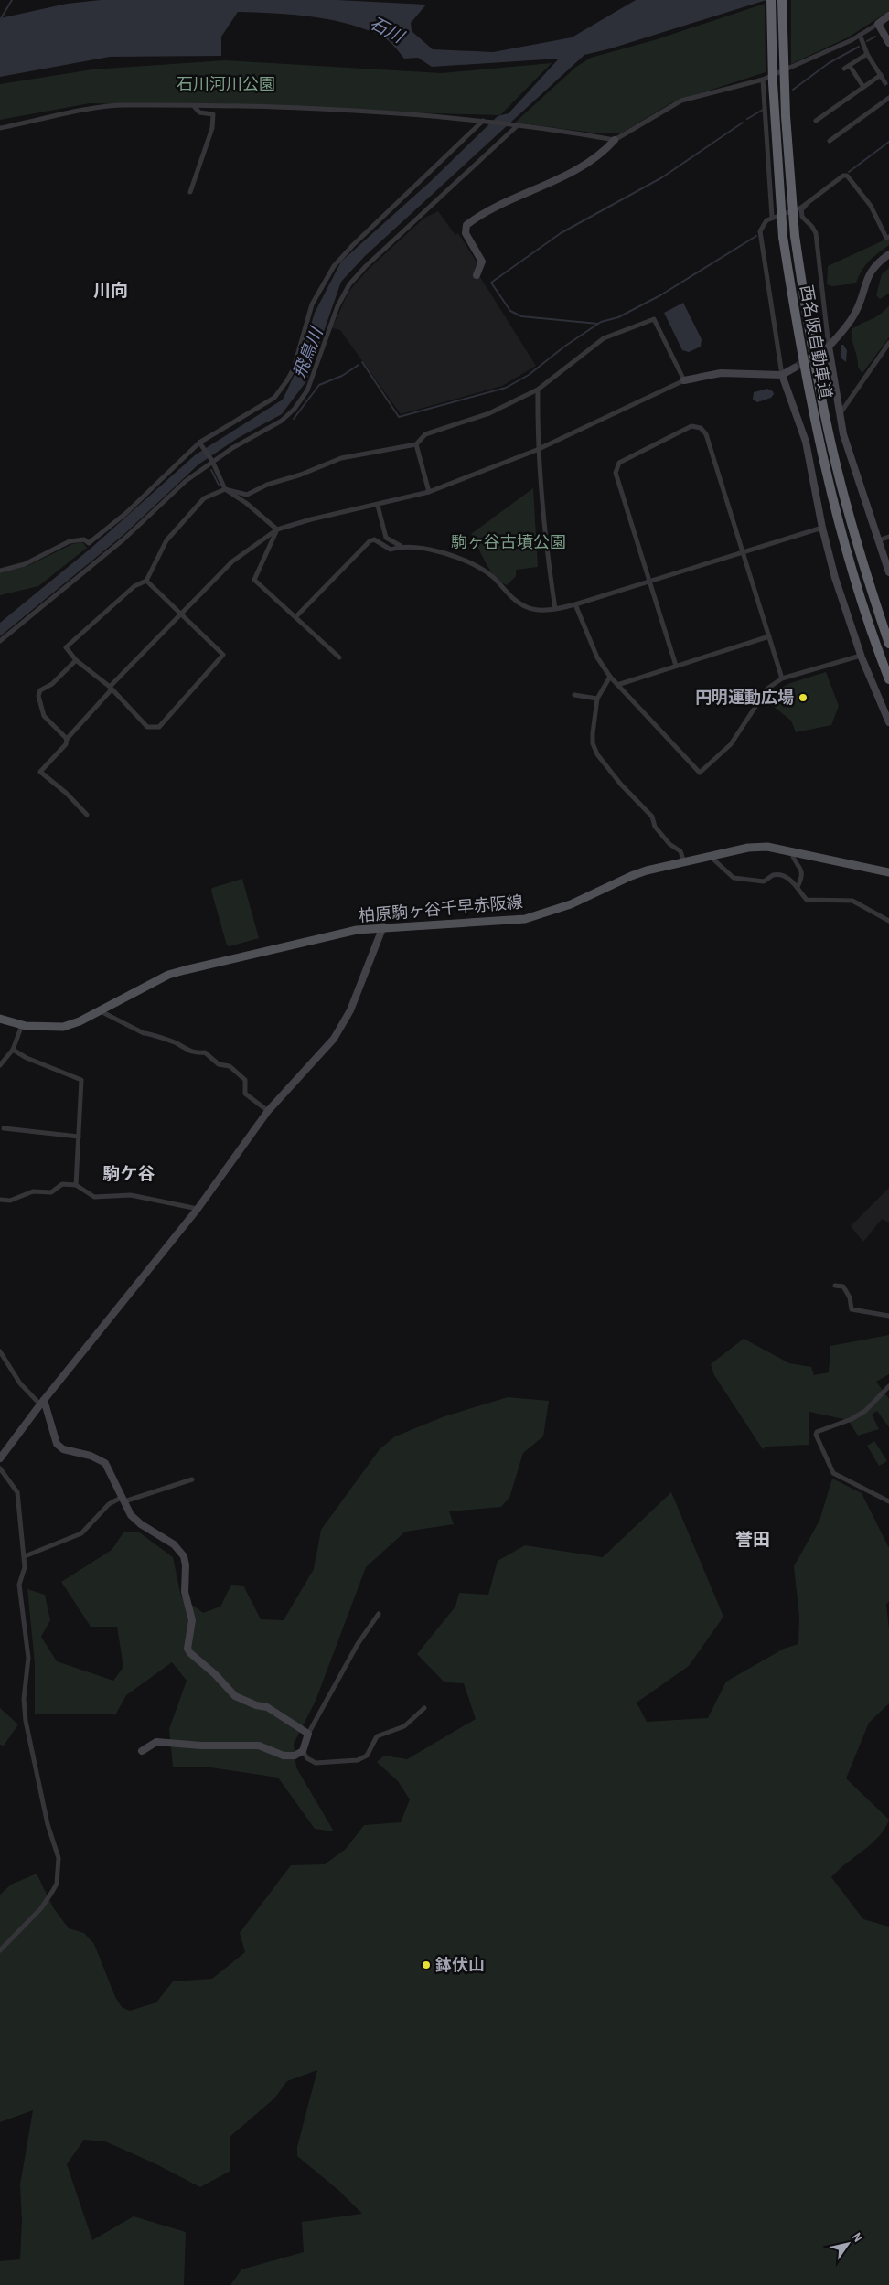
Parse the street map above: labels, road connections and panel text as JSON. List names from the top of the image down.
{
  "streets": {
    "highway": ["西名阪自動車道"],
    "main road": ["柏原駒ヶ谷千早赤阪線"]
  },
  "districts": ["川向", "駒ケ谷", "誉田"],
  "water": ["石川", "飛鳥川"],
  "parks": ["石川河川公園", "駒ヶ谷古墳公園"],
  "places": ["円明運動広場", "鉢伏山"],
  "north": "top right"
}
